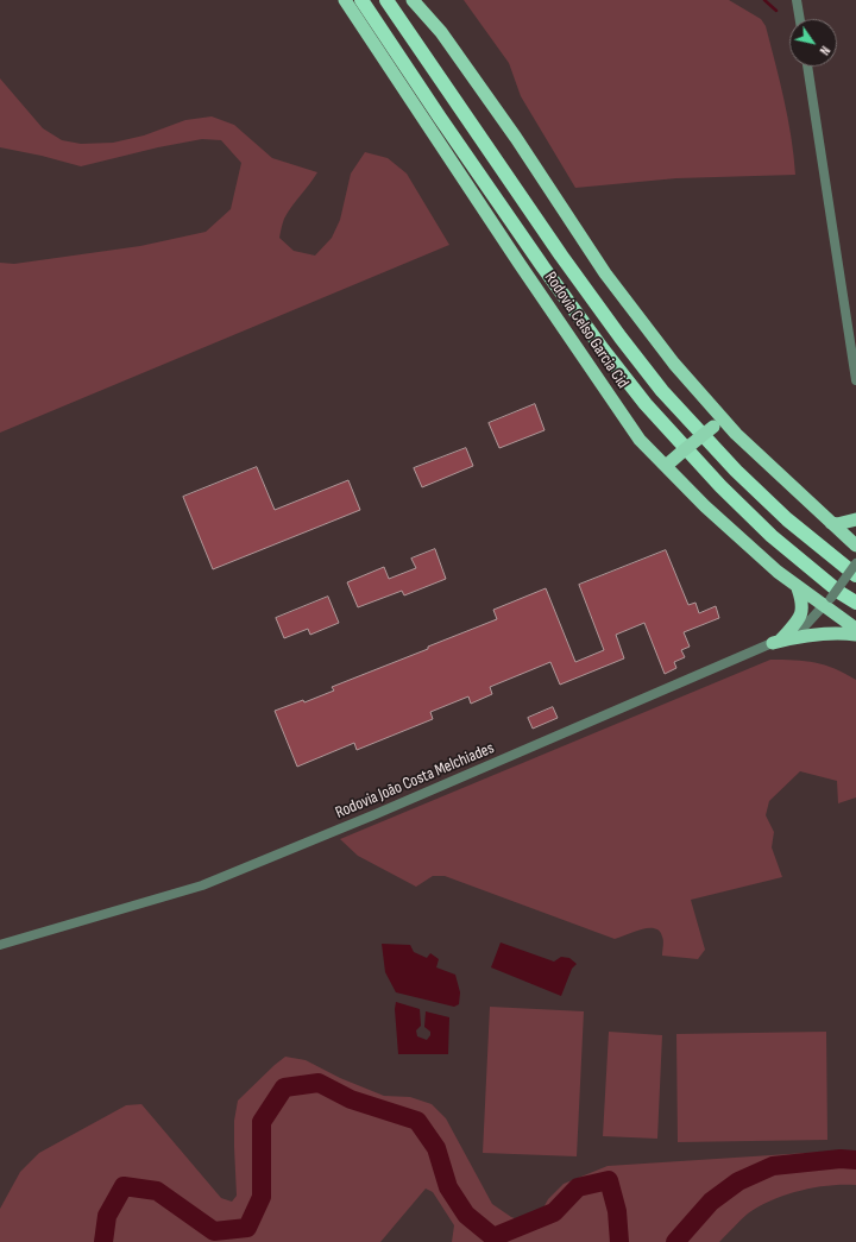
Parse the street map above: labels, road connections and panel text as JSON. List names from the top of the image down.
{
  "streets": {
    "highway": ["Rodovia Celso Garcia Cid"],
    "street": ["Rodovia João Costa Melchiades"]
  },
  "crossings": [
    ["Rodovia Celso Garcia Cid", "Rodovia João Costa Melchiades"]
  ],
  "north": "bottom right"
}
